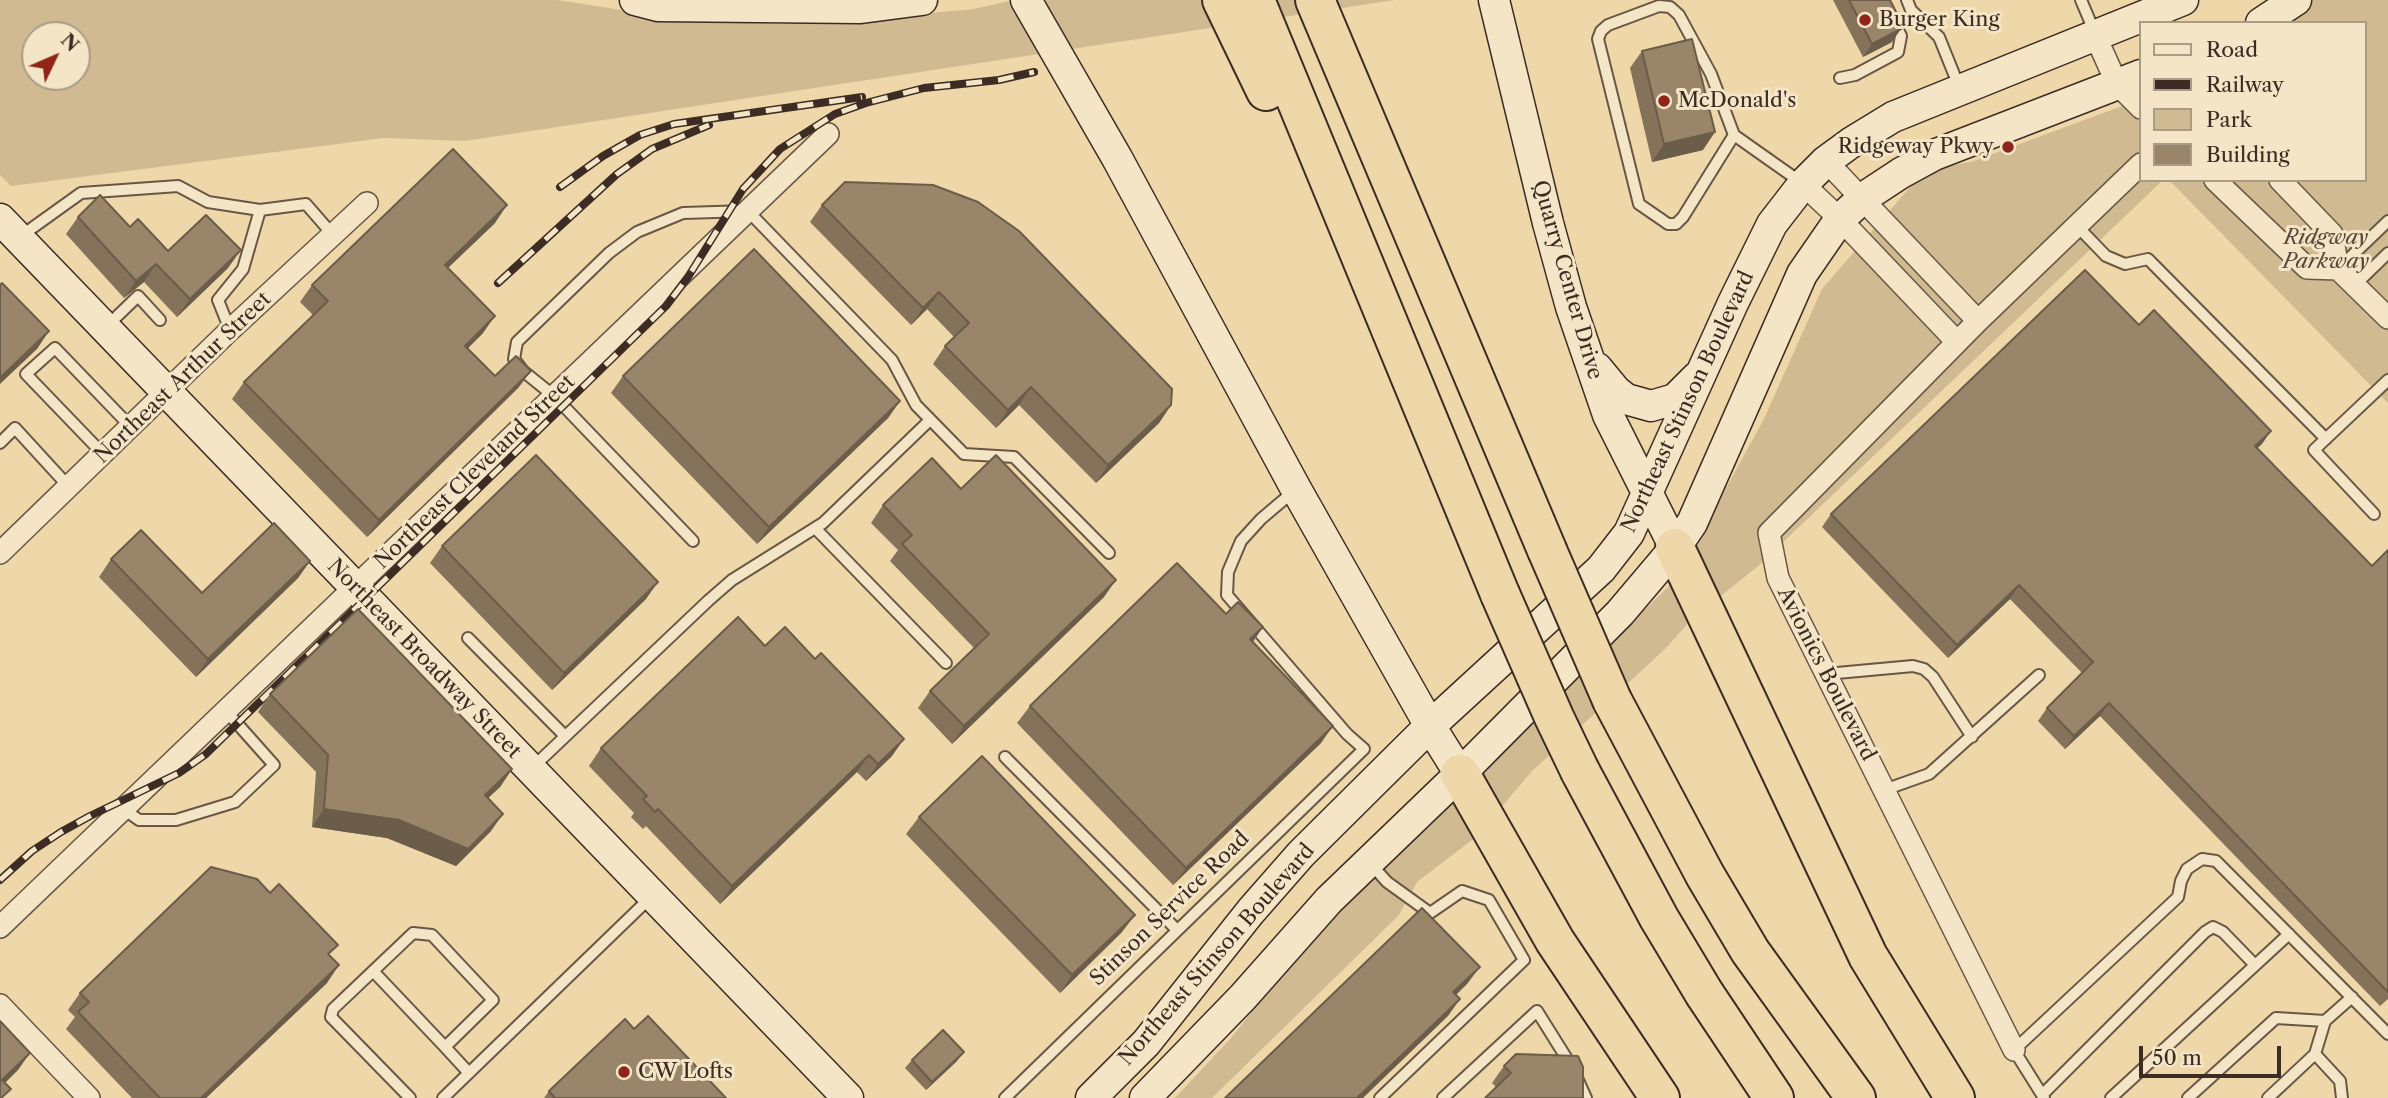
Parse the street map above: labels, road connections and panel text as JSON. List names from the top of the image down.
{
  "streets": {
    "main road": ["Quarry Center Drive", "Northeast Stinson Boulevard", "Northeast Broadway Street"],
    "street": ["Northeast Arthur Street", "Northeast Cleveland Street", "Avionics Boulevard"],
    "lane": ["Stinson Service Road"]
  },
  "crossings": [
    ["Quarry Center Drive", "Northeast Stinson Boulevard"],
    ["Northeast Arthur Street", "Northeast Broadway Street"],
    ["Northeast Cleveland Street", "Northeast Broadway Street"]
  ],
  "parks": ["Ridgway Parkway"],
  "places": [
    "Burger King",
    "McDonald's",
    "Ridgeway Pkwy",
    "CW Lofts"
  ],
  "legend": [
    "Road",
    "Railway",
    "Park",
    "Building"
  ],
  "scale_bar": "50 m",
  "north": "top right"
}
